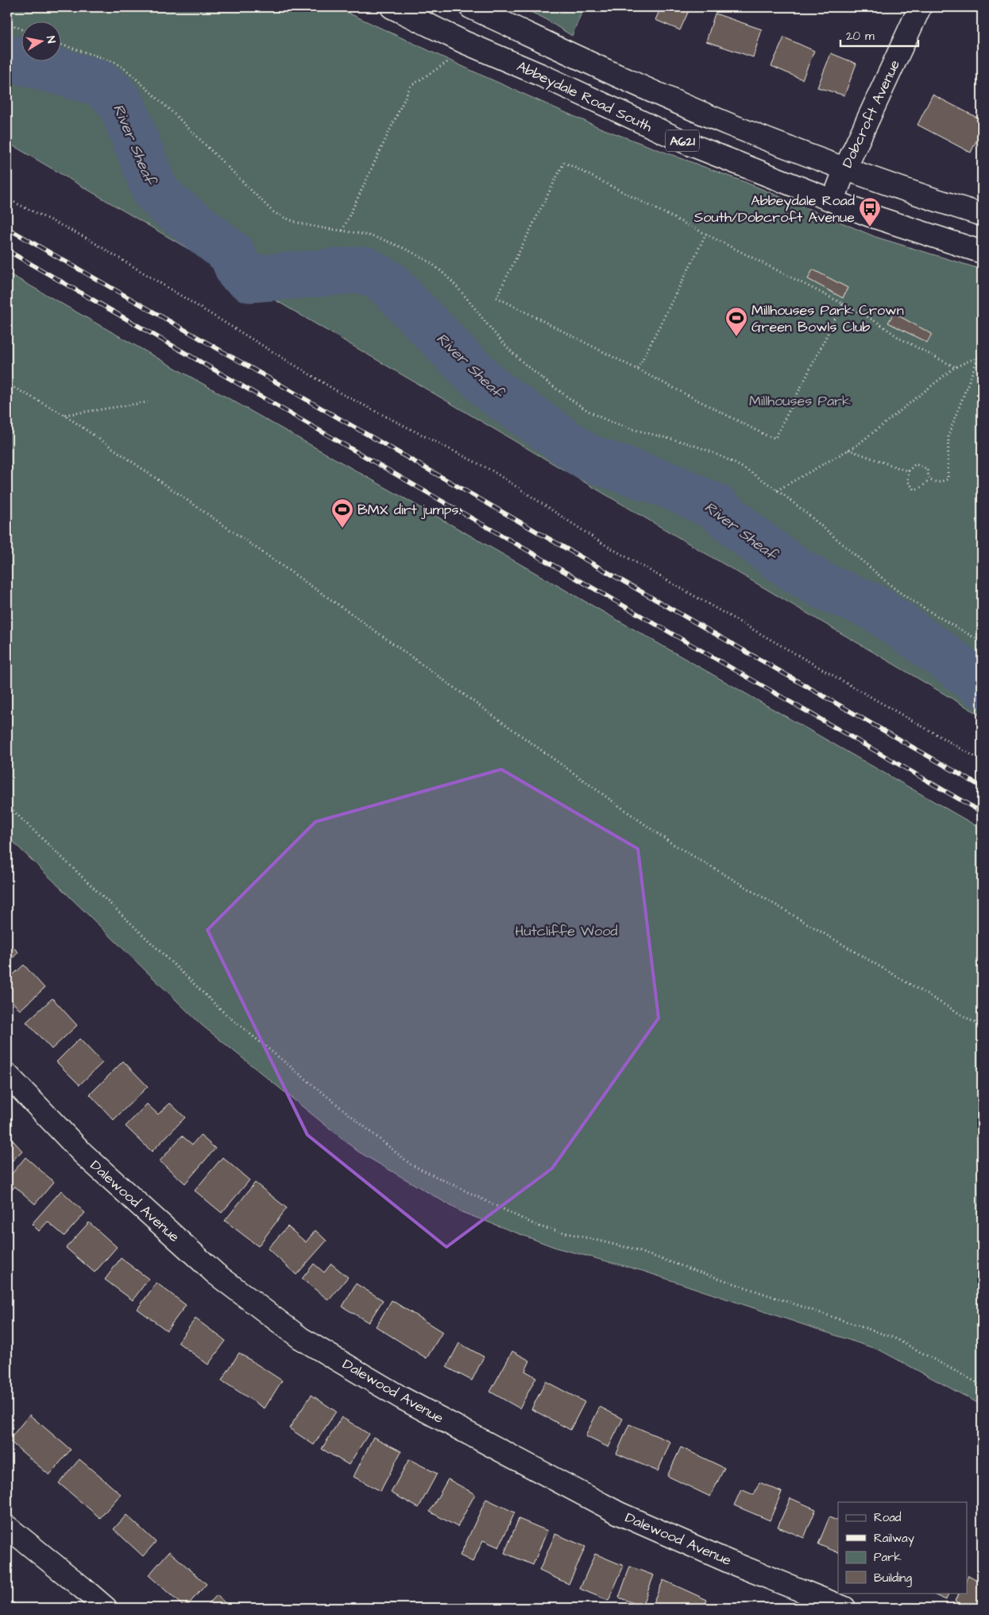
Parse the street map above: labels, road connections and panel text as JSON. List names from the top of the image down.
{
  "streets": {
    "street": [
      "Abbeydale Road South",
      "Dobcroft Avenue",
      "A621",
      "Dalewood Avenue"
    ]
  },
  "crossings": [
    ["Abbeydale Road South", "Dobcroft Avenue"],
    ["Dobcroft Avenue", "A621"]
  ],
  "water": ["River Sheaf"],
  "parks": ["Millhouses Park", "Hutcliffe Wood"],
  "places": {
    "bus stop": ["Abbeydale Road South/Dobcroft Avenue"],
    "sports": ["Millhouses Park Crown Green Bowls Club", "BMX dirt jumps."]
  },
  "legend": [
    "Road",
    "Railway",
    "Park",
    "Building"
  ],
  "scale_bar": "20 m",
  "north": "right"
}
